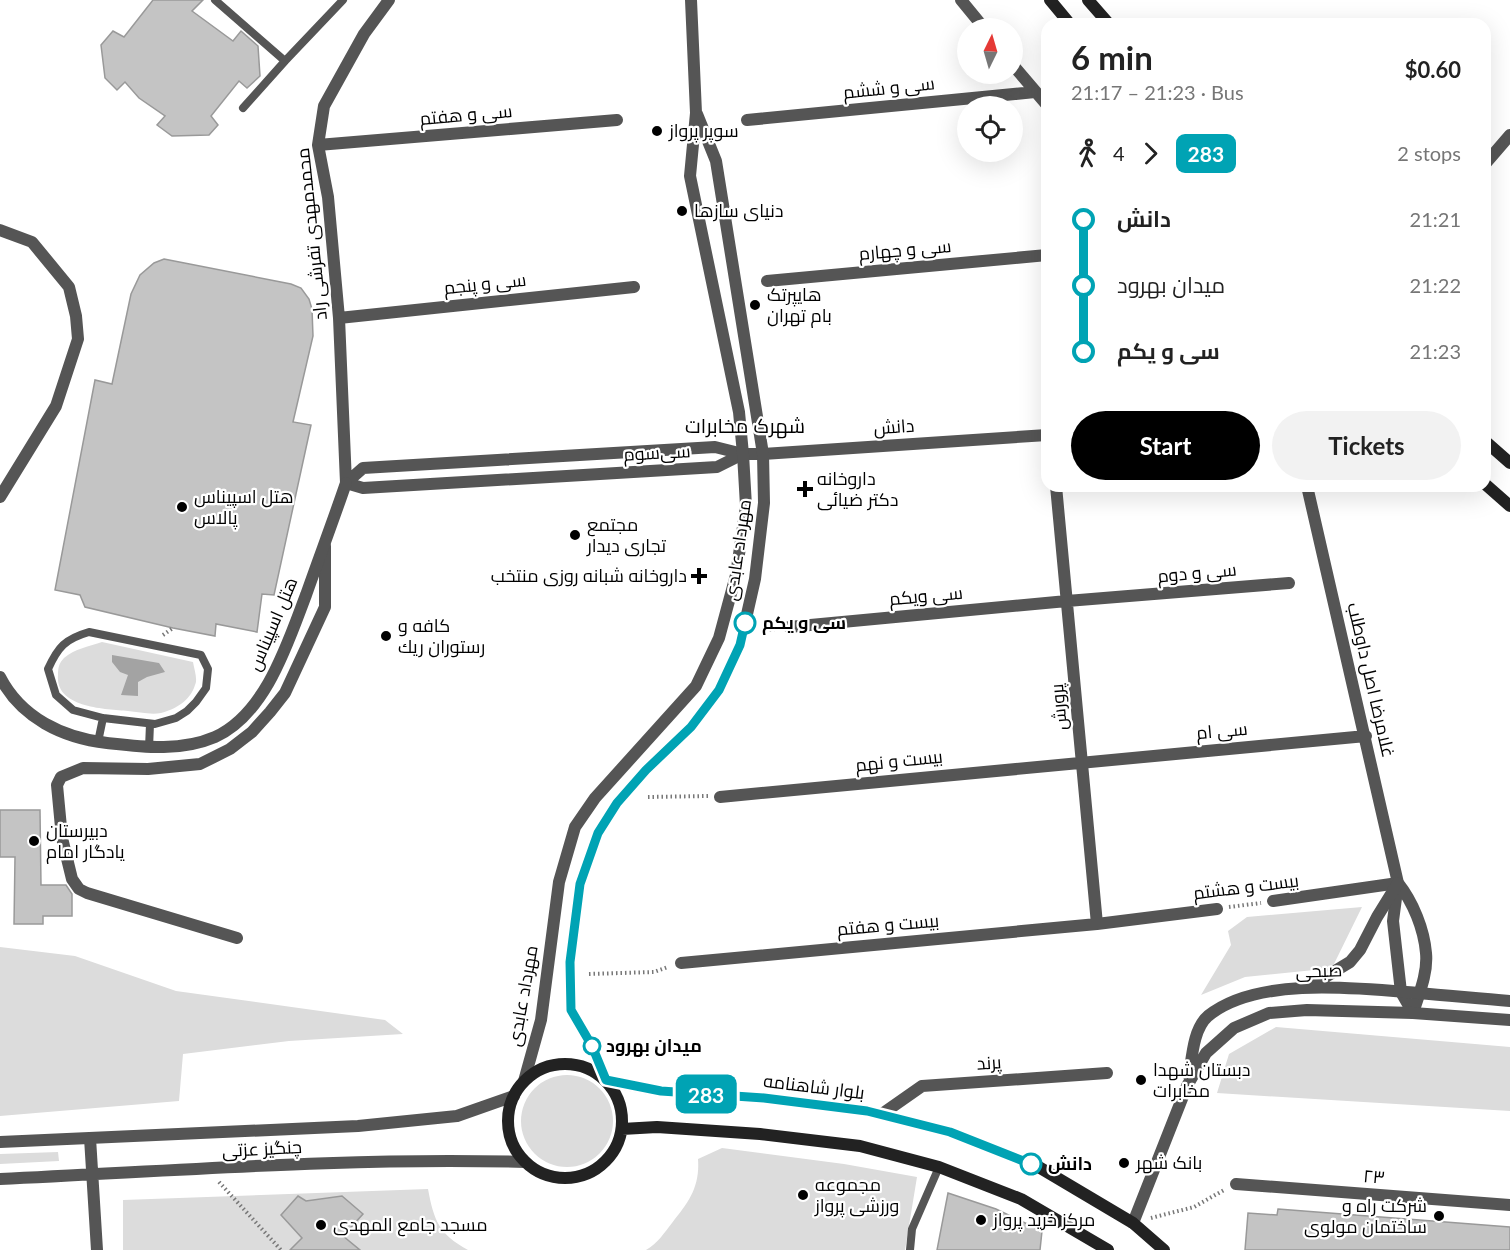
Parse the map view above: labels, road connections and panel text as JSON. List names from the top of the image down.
{
  "streets": {
    "main road": ["بلوار شاهنامه"],
    "street": [
      "سی و ششم",
      "سی و هفتم",
      "محمدمهدی تفرشی راد",
      "سی و چهارم",
      "سی و پنجم",
      "دانش",
      "سی‌سوم",
      "مهرداد عابدی",
      "سی و دوم",
      "سی ویکم",
      "هتل اسپیناس",
      "غلامرضا اصل داوطلب",
      "پرورش",
      "سی ام",
      "بیست و نهم",
      "بیست و هشتم",
      "بیست و هفتم",
      "صبحی",
      "پرند",
      "چنگیز عزتی",
      "۲۳"
    ]
  },
  "crossings": [
    ["سی و هفتم", "محمدمهدی تفرشی راد"],
    ["محمدمهدی تفرشی راد", "سی و پنجم"],
    ["محمدمهدی تفرشی راد", "سی‌سوم"],
    ["محمدمهدی تفرشی راد", "هتل اسپیناس"],
    ["دانش", "سی‌سوم"],
    ["دانش", "مهرداد عابدی"],
    ["سی‌سوم", "مهرداد عابدی"],
    ["سی‌سوم", "هتل اسپیناس"],
    ["مهرداد عابدی", "بلوار شاهنامه"],
    ["مهرداد عابدی", "چنگیز عزتی"],
    ["سی و دوم", "سی ویکم"],
    ["سی و دوم", "پرورش"],
    ["سی ویکم", "پرورش"],
    ["غلامرضا اصل داوطلب", "سی ام"],
    ["غلامرضا اصل داوطلب", "بیست و هشتم"],
    ["غلامرضا اصل داوطلب", "صبحی"],
    ["پرورش", "سی ام"],
    ["پرورش", "بیست و نهم"],
    ["پرورش", "بیست و هشتم"],
    ["پرورش", "بیست و هفتم"],
    ["سی ام", "بیست و نهم"],
    ["بیست و هشتم", "بیست و هفتم"],
    ["صبحی", "بلوار شاهنامه"],
    ["پرند", "بلوار شاهنامه"],
    ["بلوار شاهنامه", "چنگیز عزتی"]
  ],
  "districts": ["شهرک مخابرات"],
  "places": {
    "other": [
      "سوپر پرواز",
      "دنیای سازها",
      "هایپرتک بام تهران",
      "هتل اسپیناس پالاس",
      "مجتمع تجاری دیدار",
      "سی و یکم",
      "كافه و رستوران ريك",
      "دبیرستان یادگار امام",
      "میدان بهرود",
      "دبستان شهدا مخابرات",
      "بانک شهر",
      "دانش",
      "مجموعه ورزشی پرواز",
      "شرکت راه و ساختمان مولوی",
      "مرکز خرید پرواز",
      "مسجد جامع المهدی"
    ],
    "health": ["داروخانه دکتر ضیائی", "داروخانه شبانه روزی منتخب"]
  },
  "lines": ["bus line 283"],
  "north": "top",
  "page": {
    "on_map": "283",
    "heading": ["6 min", "21:17 – 21:23 · Bus", "$0.60"],
    "legs": ["4", "283", "2 stops"],
    "list": [
      {
        "name": "دانش",
        "value": "21:21"
      },
      {
        "name": "میدان بهرود",
        "value": "21:22"
      },
      {
        "name": "سی و یکم",
        "value": "21:23"
      }
    ],
    "buttons": ["Start", "Tickets"]
  }
}
